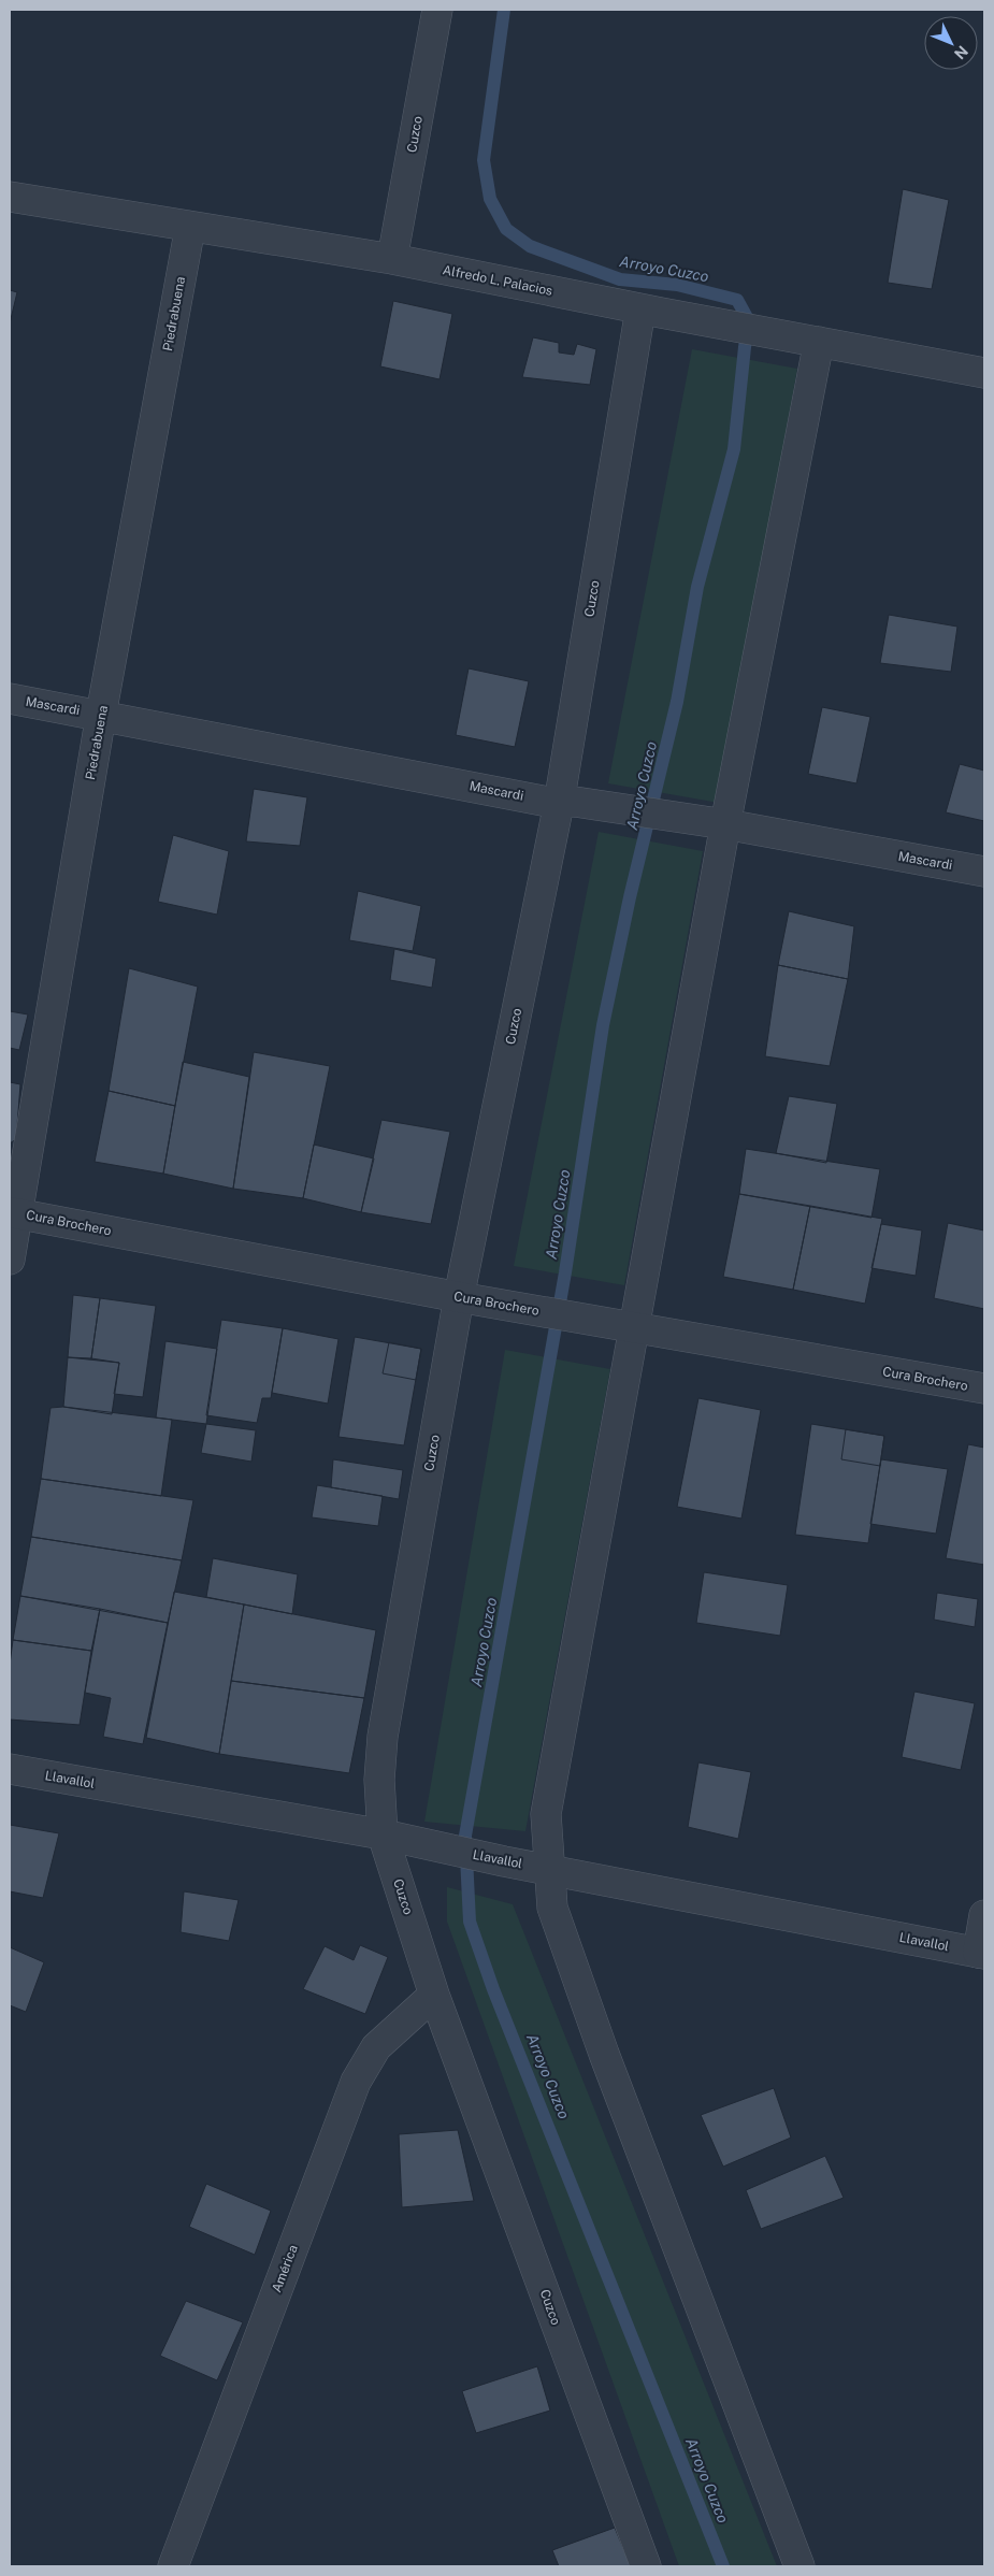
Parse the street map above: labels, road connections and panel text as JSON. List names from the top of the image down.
{
  "streets": {
    "street": [
      "Cuzco",
      "Alfredo L. Palacios",
      "Piedrabuena",
      "Mascardi",
      "Cura Brochero",
      "Llavallol",
      "América"
    ]
  },
  "crossings": [
    ["Cuzco", "Alfredo L. Palacios"],
    ["Cuzco", "Mascardi"],
    ["Cuzco", "Cura Brochero"],
    ["Cuzco", "Llavallol"],
    ["Cuzco", "América"],
    ["Alfredo L. Palacios", "Piedrabuena"],
    ["Piedrabuena", "Mascardi"],
    ["Piedrabuena", "Cura Brochero"]
  ],
  "water": ["Arroyo Cuzco"],
  "north": "bottom right"
}
